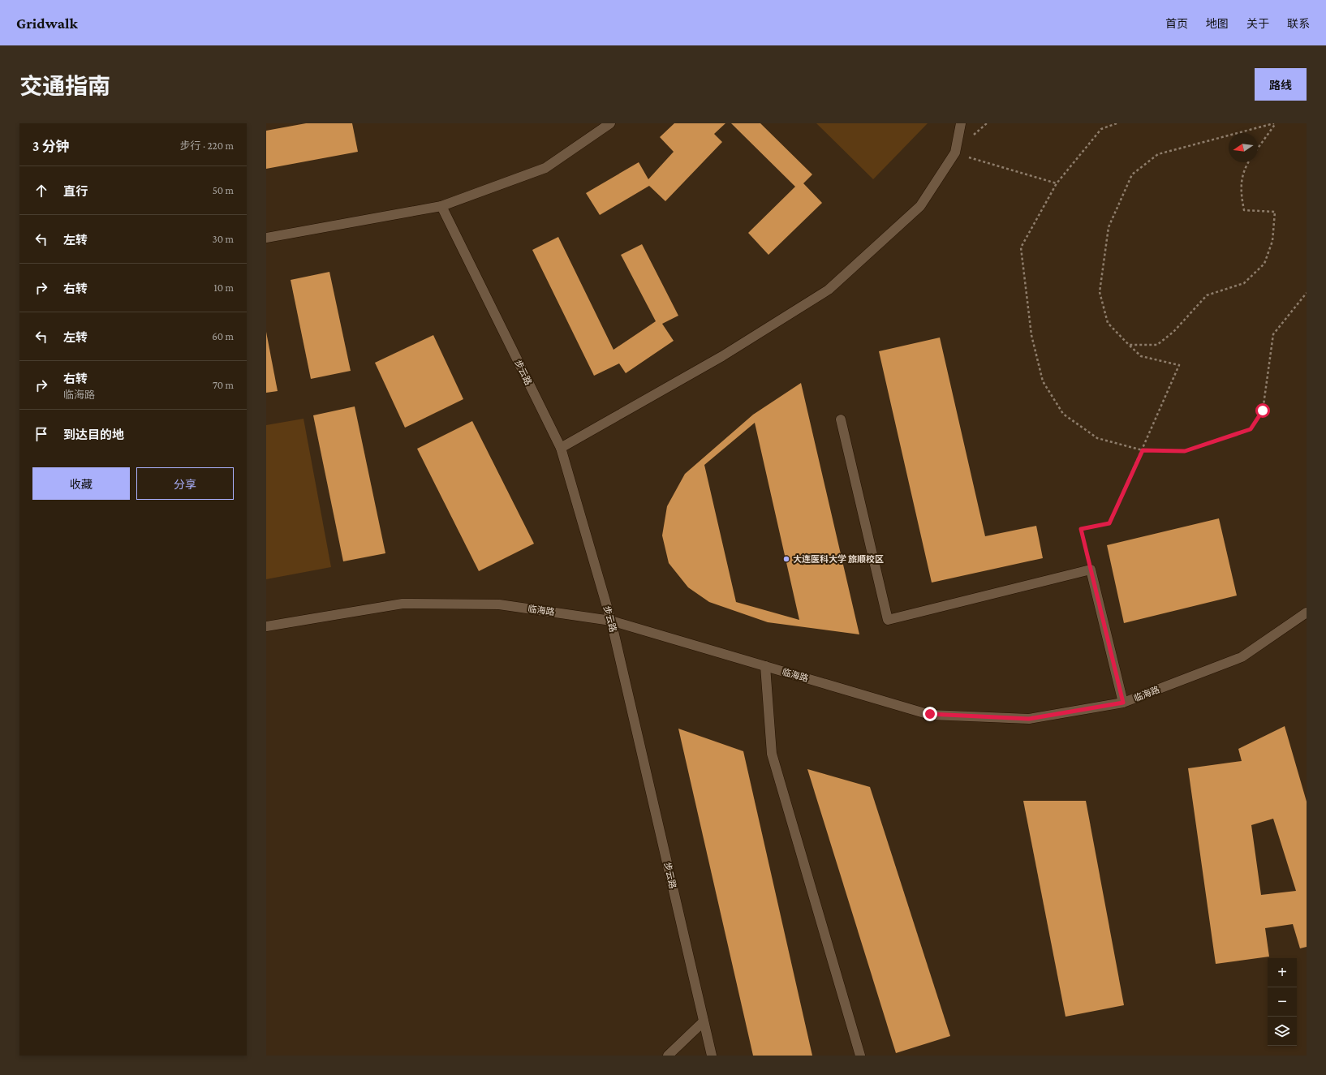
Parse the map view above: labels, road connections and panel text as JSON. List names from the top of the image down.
{
  "streets": {
    "street": ["步云路", "临海路"]
  },
  "crossings": [
    ["步云路", "临海路"]
  ],
  "places": ["大连医科大学 旅顺校区"],
  "north": "left",
  "page": {
    "header": "Gridwalk",
    "nav": [
      "首页",
      "地图",
      "关于",
      "联系"
    ],
    "title": "交通指南",
    "buttons": [
      "路线",
      ["收藏", "分享"]
    ],
    "heading": ["3 分钟", "步行 · 220 m"],
    "list": [
      ["直行", "50 m"],
      ["左转", "30 m"],
      ["右转", "10 m"],
      ["左转", "60 m"],
      ["右转", "临海路", "70 m"],
      "到达目的地"
    ],
    "map_buttons": ["+", "−"]
  }
}
